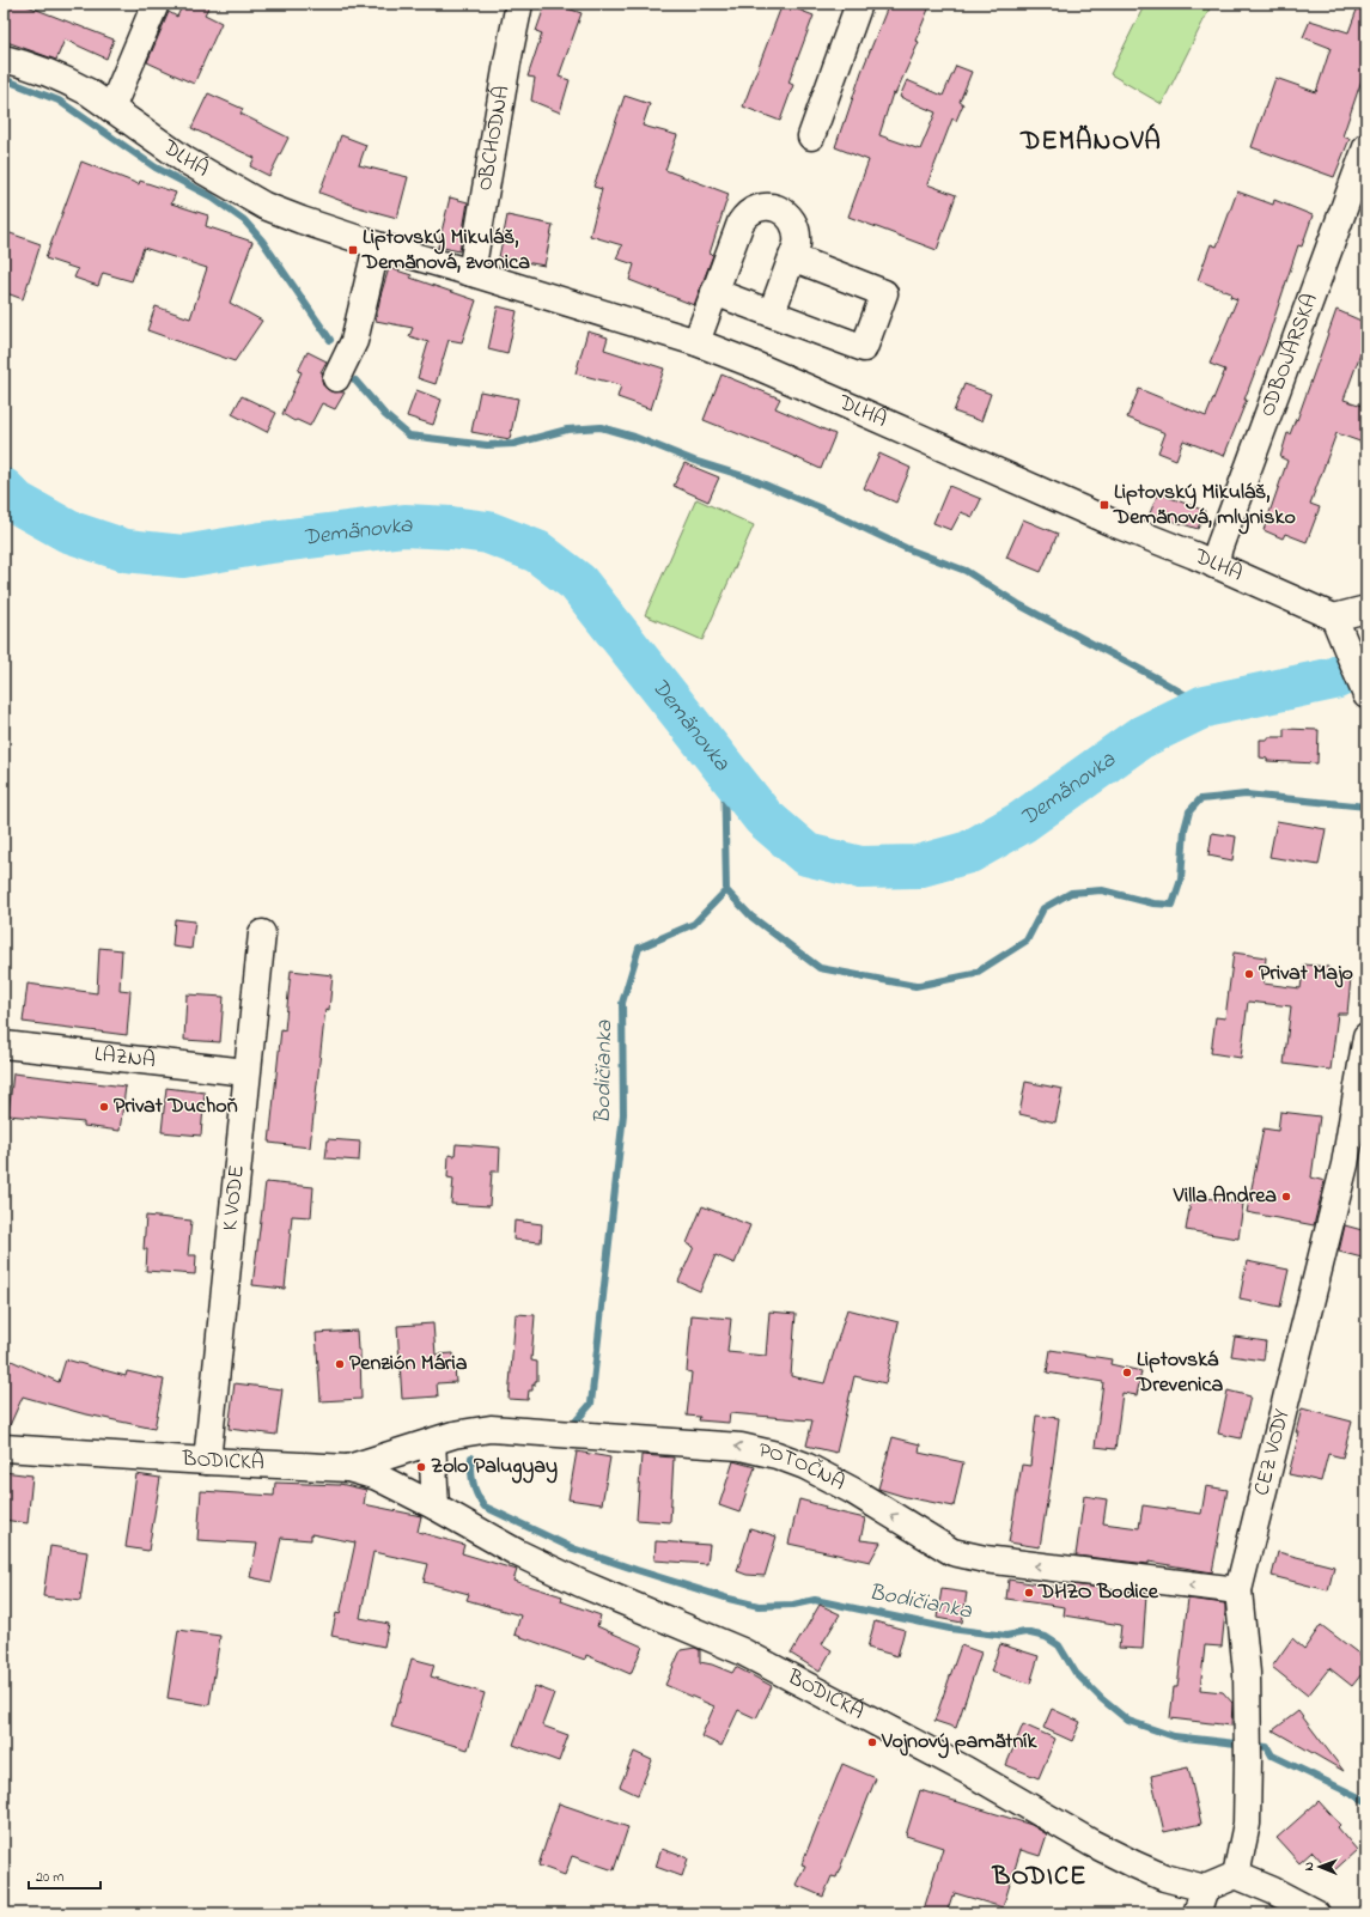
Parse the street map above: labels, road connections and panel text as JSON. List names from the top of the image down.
{
  "streets": {
    "street": [
      "OBCHODNÁ",
      "DLHÁ",
      "ODBOJÁRSKA",
      "LAZNÁ",
      "K VODE",
      "CEZ VODY",
      "BODICKÁ",
      "POTOČNÁ"
    ]
  },
  "crossings": [
    ["OBCHODNÁ", "DLHÁ"],
    ["DLHÁ", "ODBOJÁRSKA"],
    ["LAZNÁ", "K VODE"],
    ["K VODE", "BODICKÁ"],
    ["CEZ VODY", "POTOČNÁ"],
    ["BODICKÁ", "POTOČNÁ"]
  ],
  "one_way": ["POTOČNÁ"],
  "districts": ["DEMÄNOVÁ", "BODICE"],
  "water": ["Demänovka", "Bodičianka"],
  "places": {
    "transit": ["Liptovský Mikuláš, Demänová, zvonica", "Liptovský Mikuláš, Demänová, mlynisko"],
    "other": [
      "Privat Majo",
      "Privat Duchoň",
      "Villa Andrea",
      "Penzión Mária",
      "Liptovská Drevenica",
      "Zolo Palugyay",
      "DHZO Bodice",
      "Vojnový pamätník"
    ]
  },
  "scale_bar": "20 m",
  "north": "left"
}
